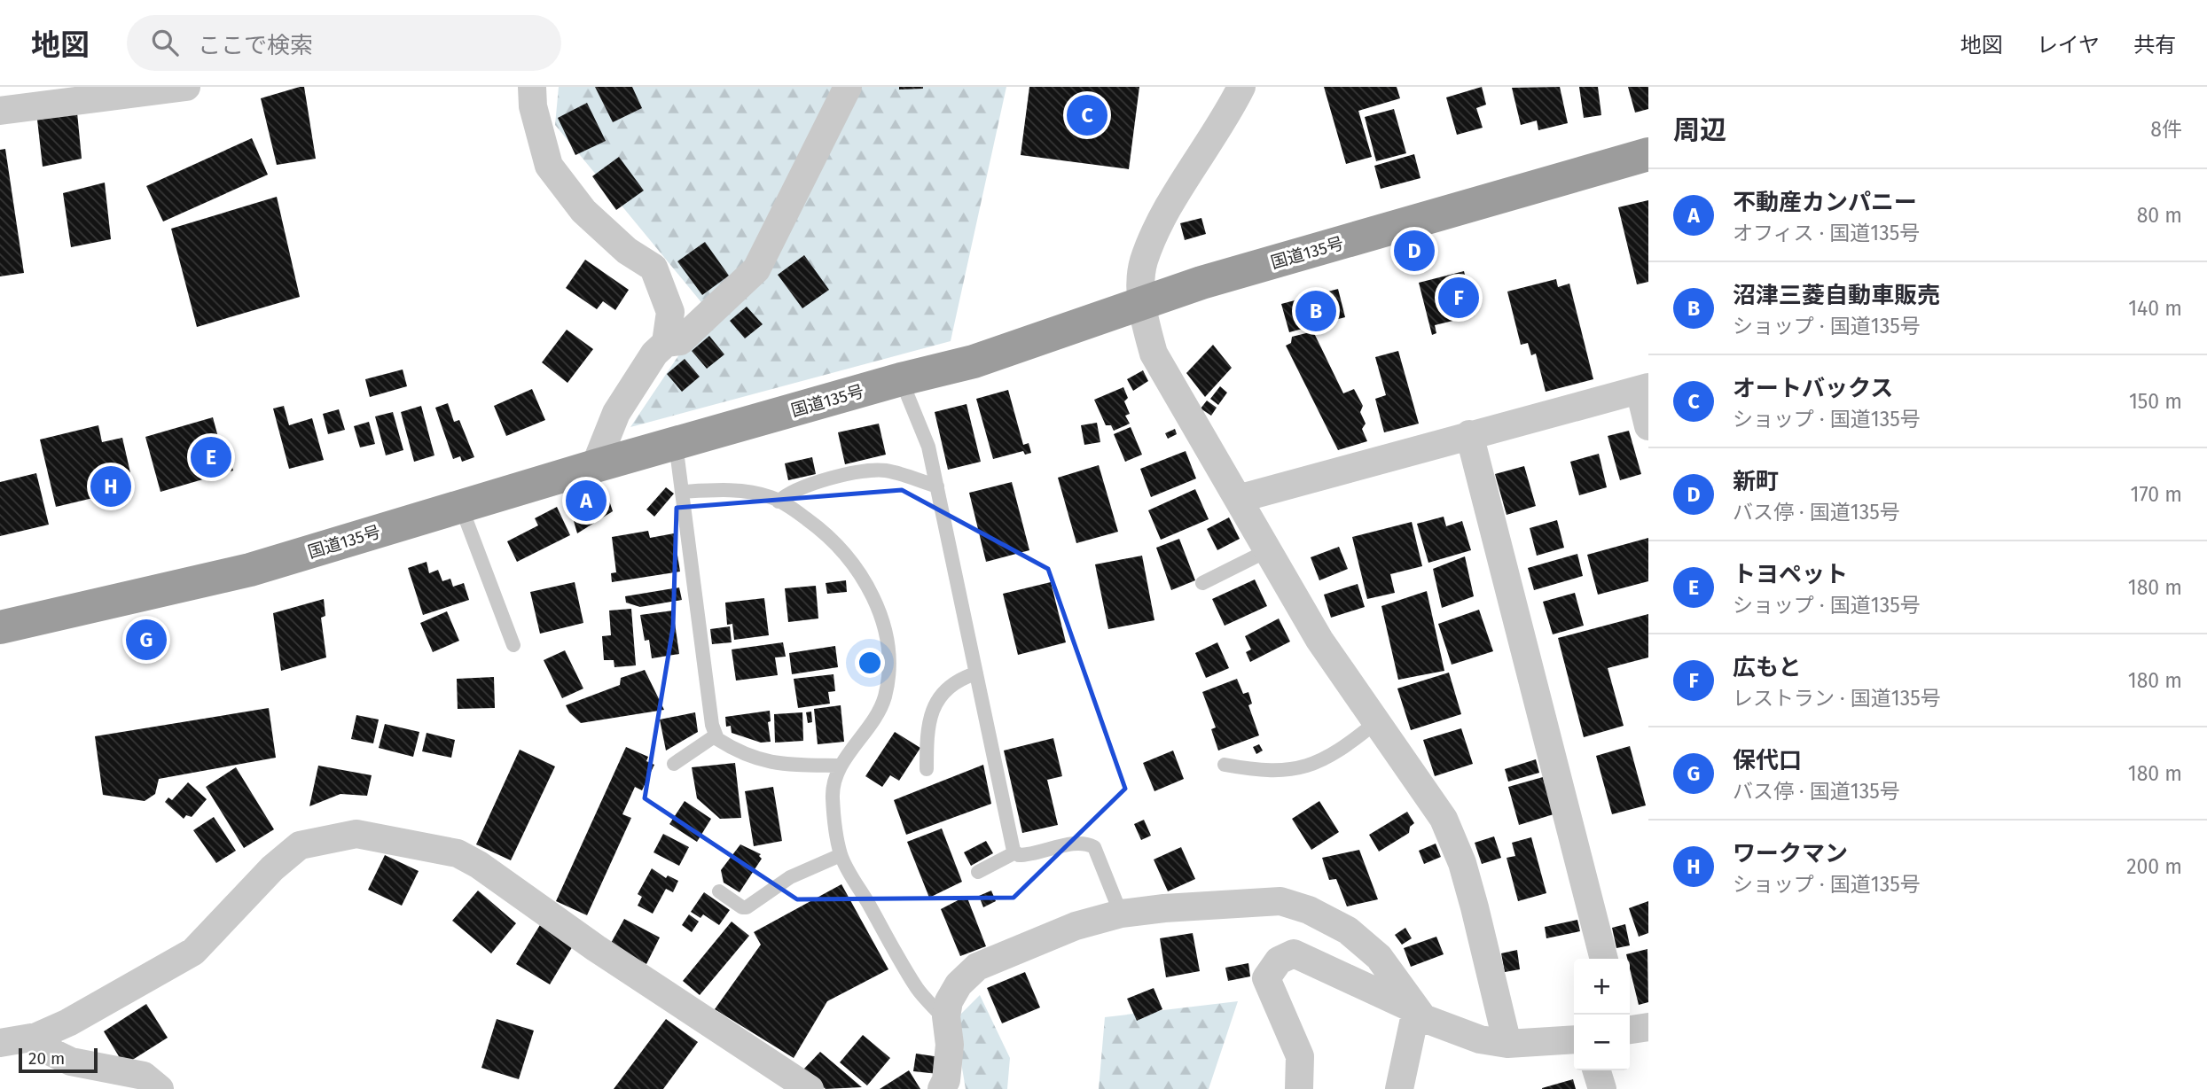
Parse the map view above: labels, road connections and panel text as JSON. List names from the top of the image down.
{
  "streets": {
    "highway": ["国道135号"]
  },
  "scale_bar": "20 m",
  "page": {
    "header": "地図",
    "search": "ここで検索",
    "nav": ["地図", "レイヤ", "共有"],
    "heading": ["周辺", "8件"],
    "pins": [
      "C",
      "D",
      "F",
      "B",
      "E",
      "H",
      "A",
      "G"
    ],
    "list": [
      {
        "mark": "A",
        "name": "不動産カンパニー",
        "note": "オフィス · 国道135号",
        "value": "80 m"
      },
      {
        "mark": "B",
        "name": "沼津三菱自動車販売",
        "note": "ショップ · 国道135号",
        "value": "140 m"
      },
      {
        "mark": "C",
        "name": "オートバックス",
        "note": "ショップ · 国道135号",
        "value": "150 m"
      },
      {
        "mark": "D",
        "name": "新町",
        "note": "バス停 · 国道135号",
        "value": "170 m"
      },
      {
        "mark": "E",
        "name": "トヨペット",
        "note": "ショップ · 国道135号",
        "value": "180 m"
      },
      {
        "mark": "F",
        "name": "広もと",
        "note": "レストラン · 国道135号",
        "value": "180 m"
      },
      {
        "mark": "G",
        "name": "保代口",
        "note": "バス停 · 国道135号",
        "value": "180 m"
      },
      {
        "mark": "H",
        "name": "ワークマン",
        "note": "ショップ · 国道135号",
        "value": "200 m"
      }
    ],
    "map_buttons": ["+", "−"],
    "scale": "20 m"
  }
}
